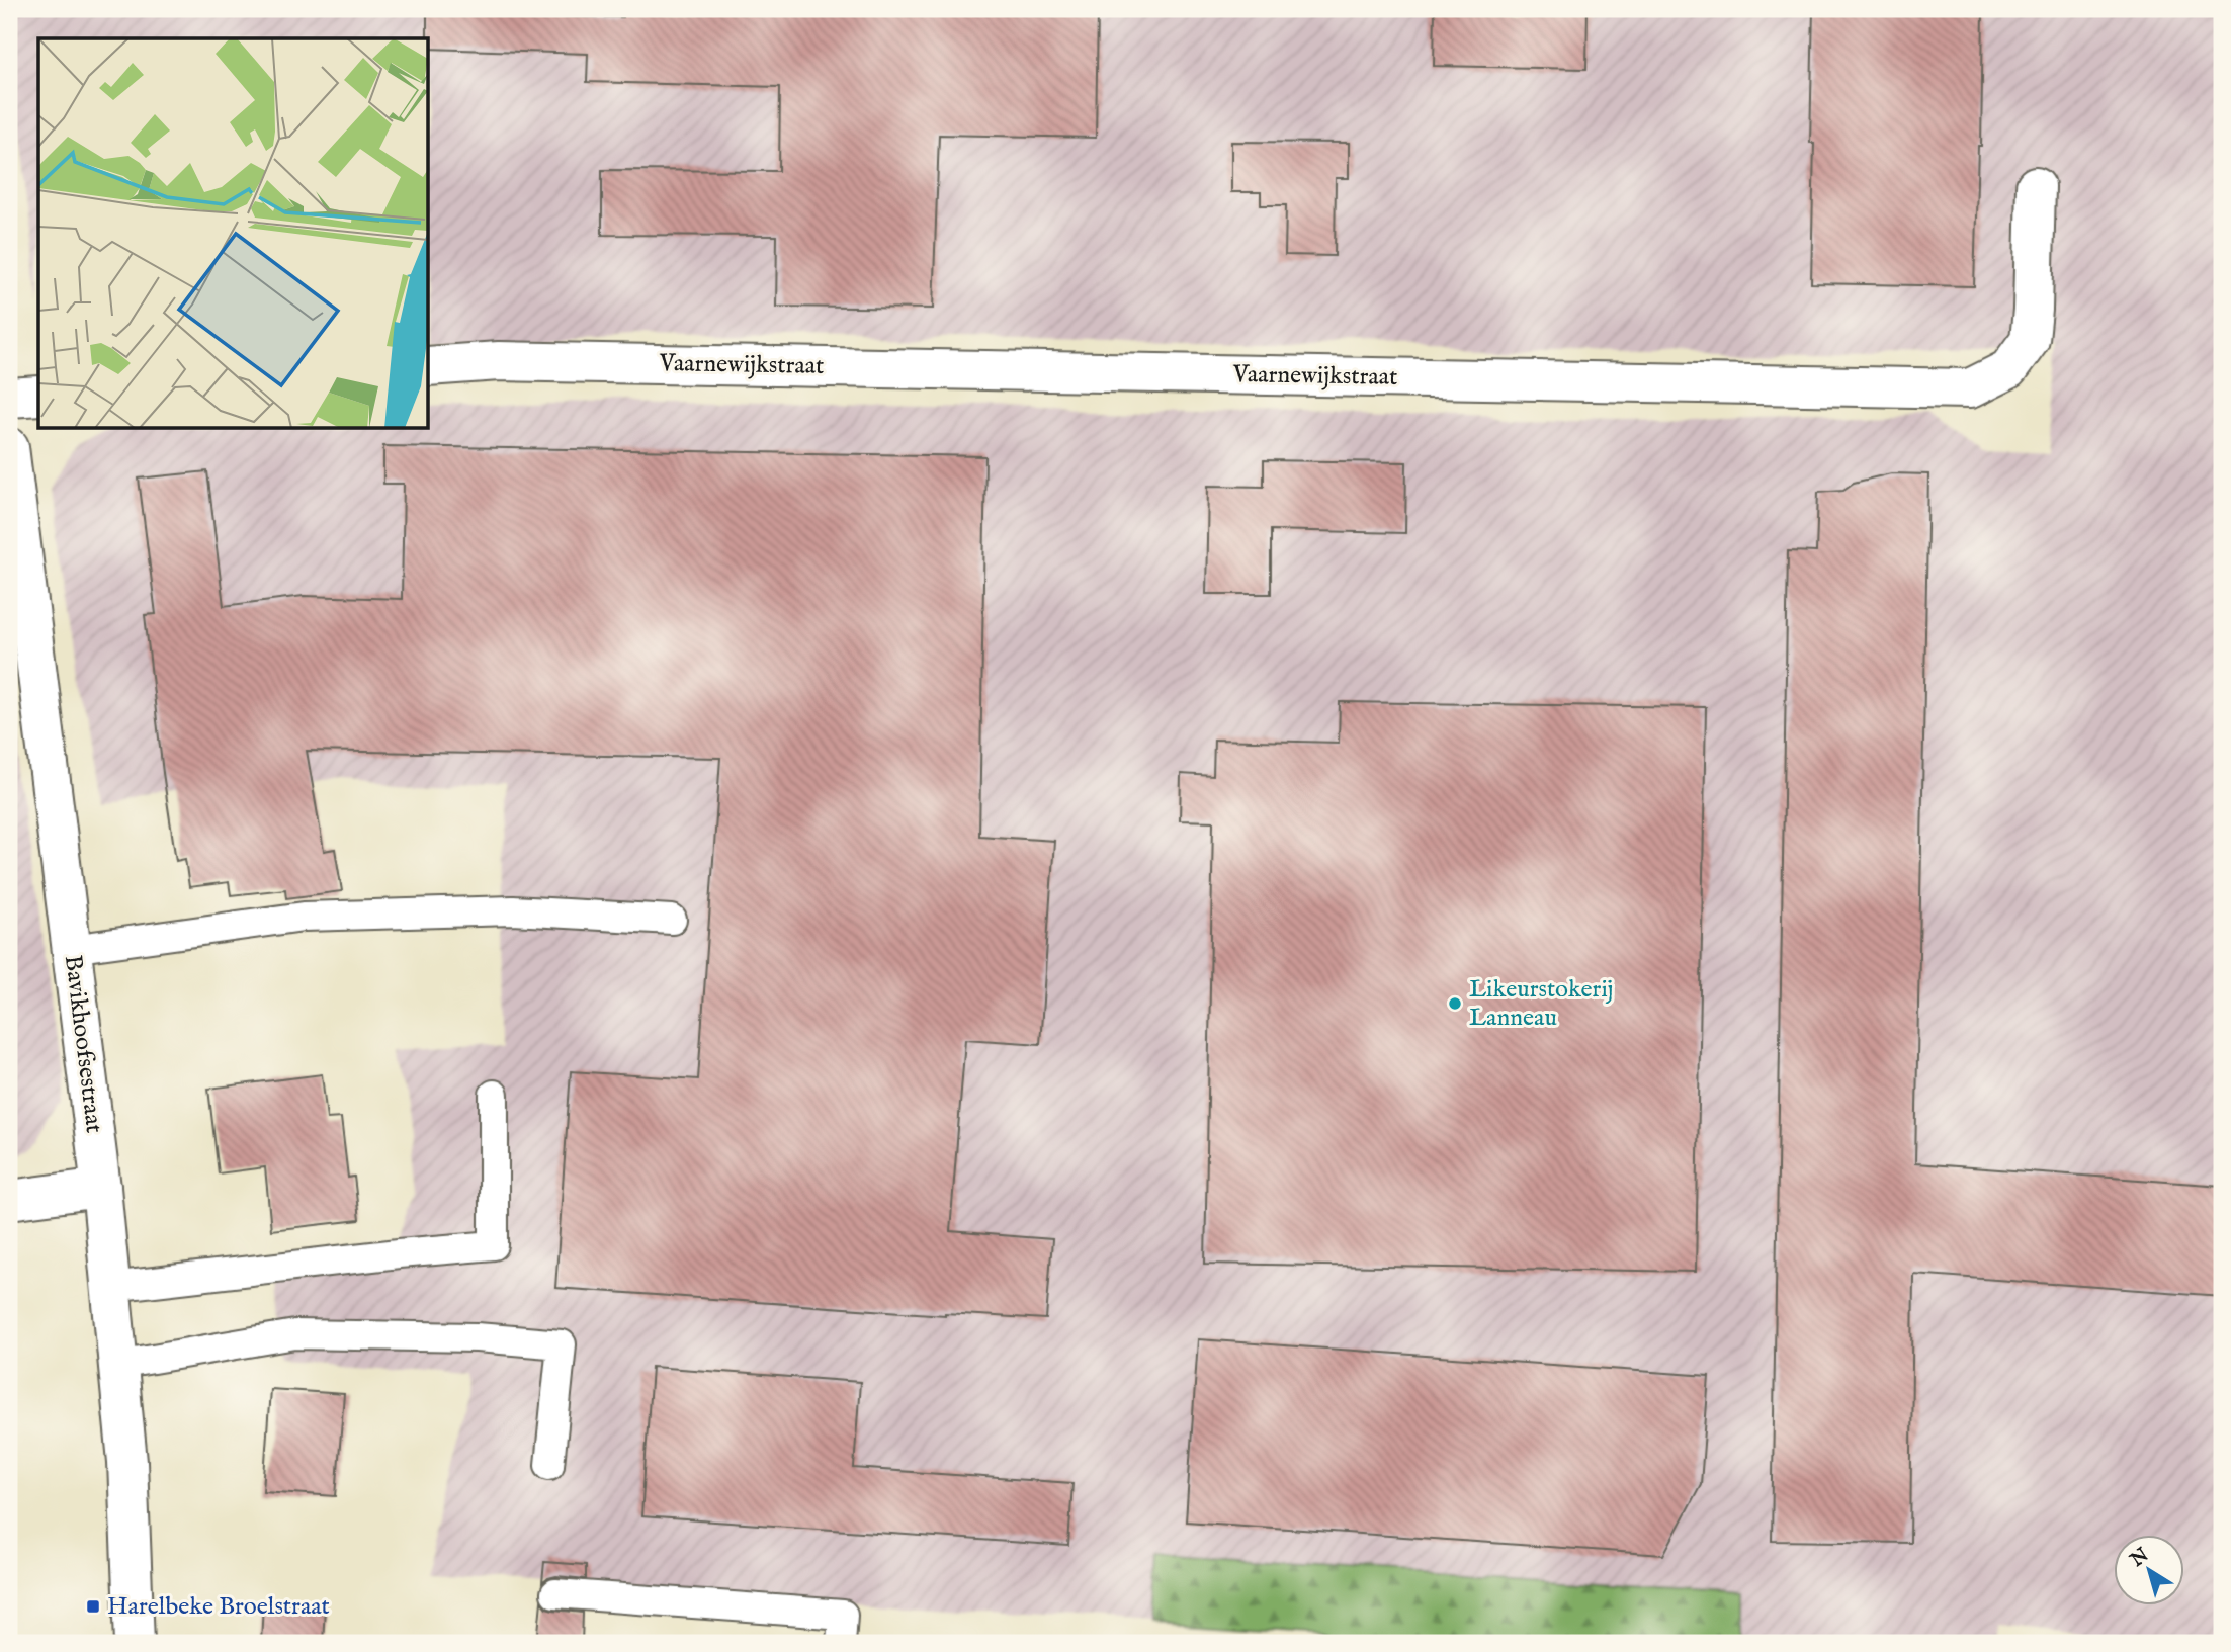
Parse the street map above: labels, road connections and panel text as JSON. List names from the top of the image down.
{
  "streets": {
    "street": ["Vaarnewijkstraat", "Bavikhoofsestraat"]
  },
  "places": {
    "other": ["Likeurstokerij Lanneau"],
    "transit": ["Harelbeke Broelstraat"]
  },
  "north": "top left"
}
